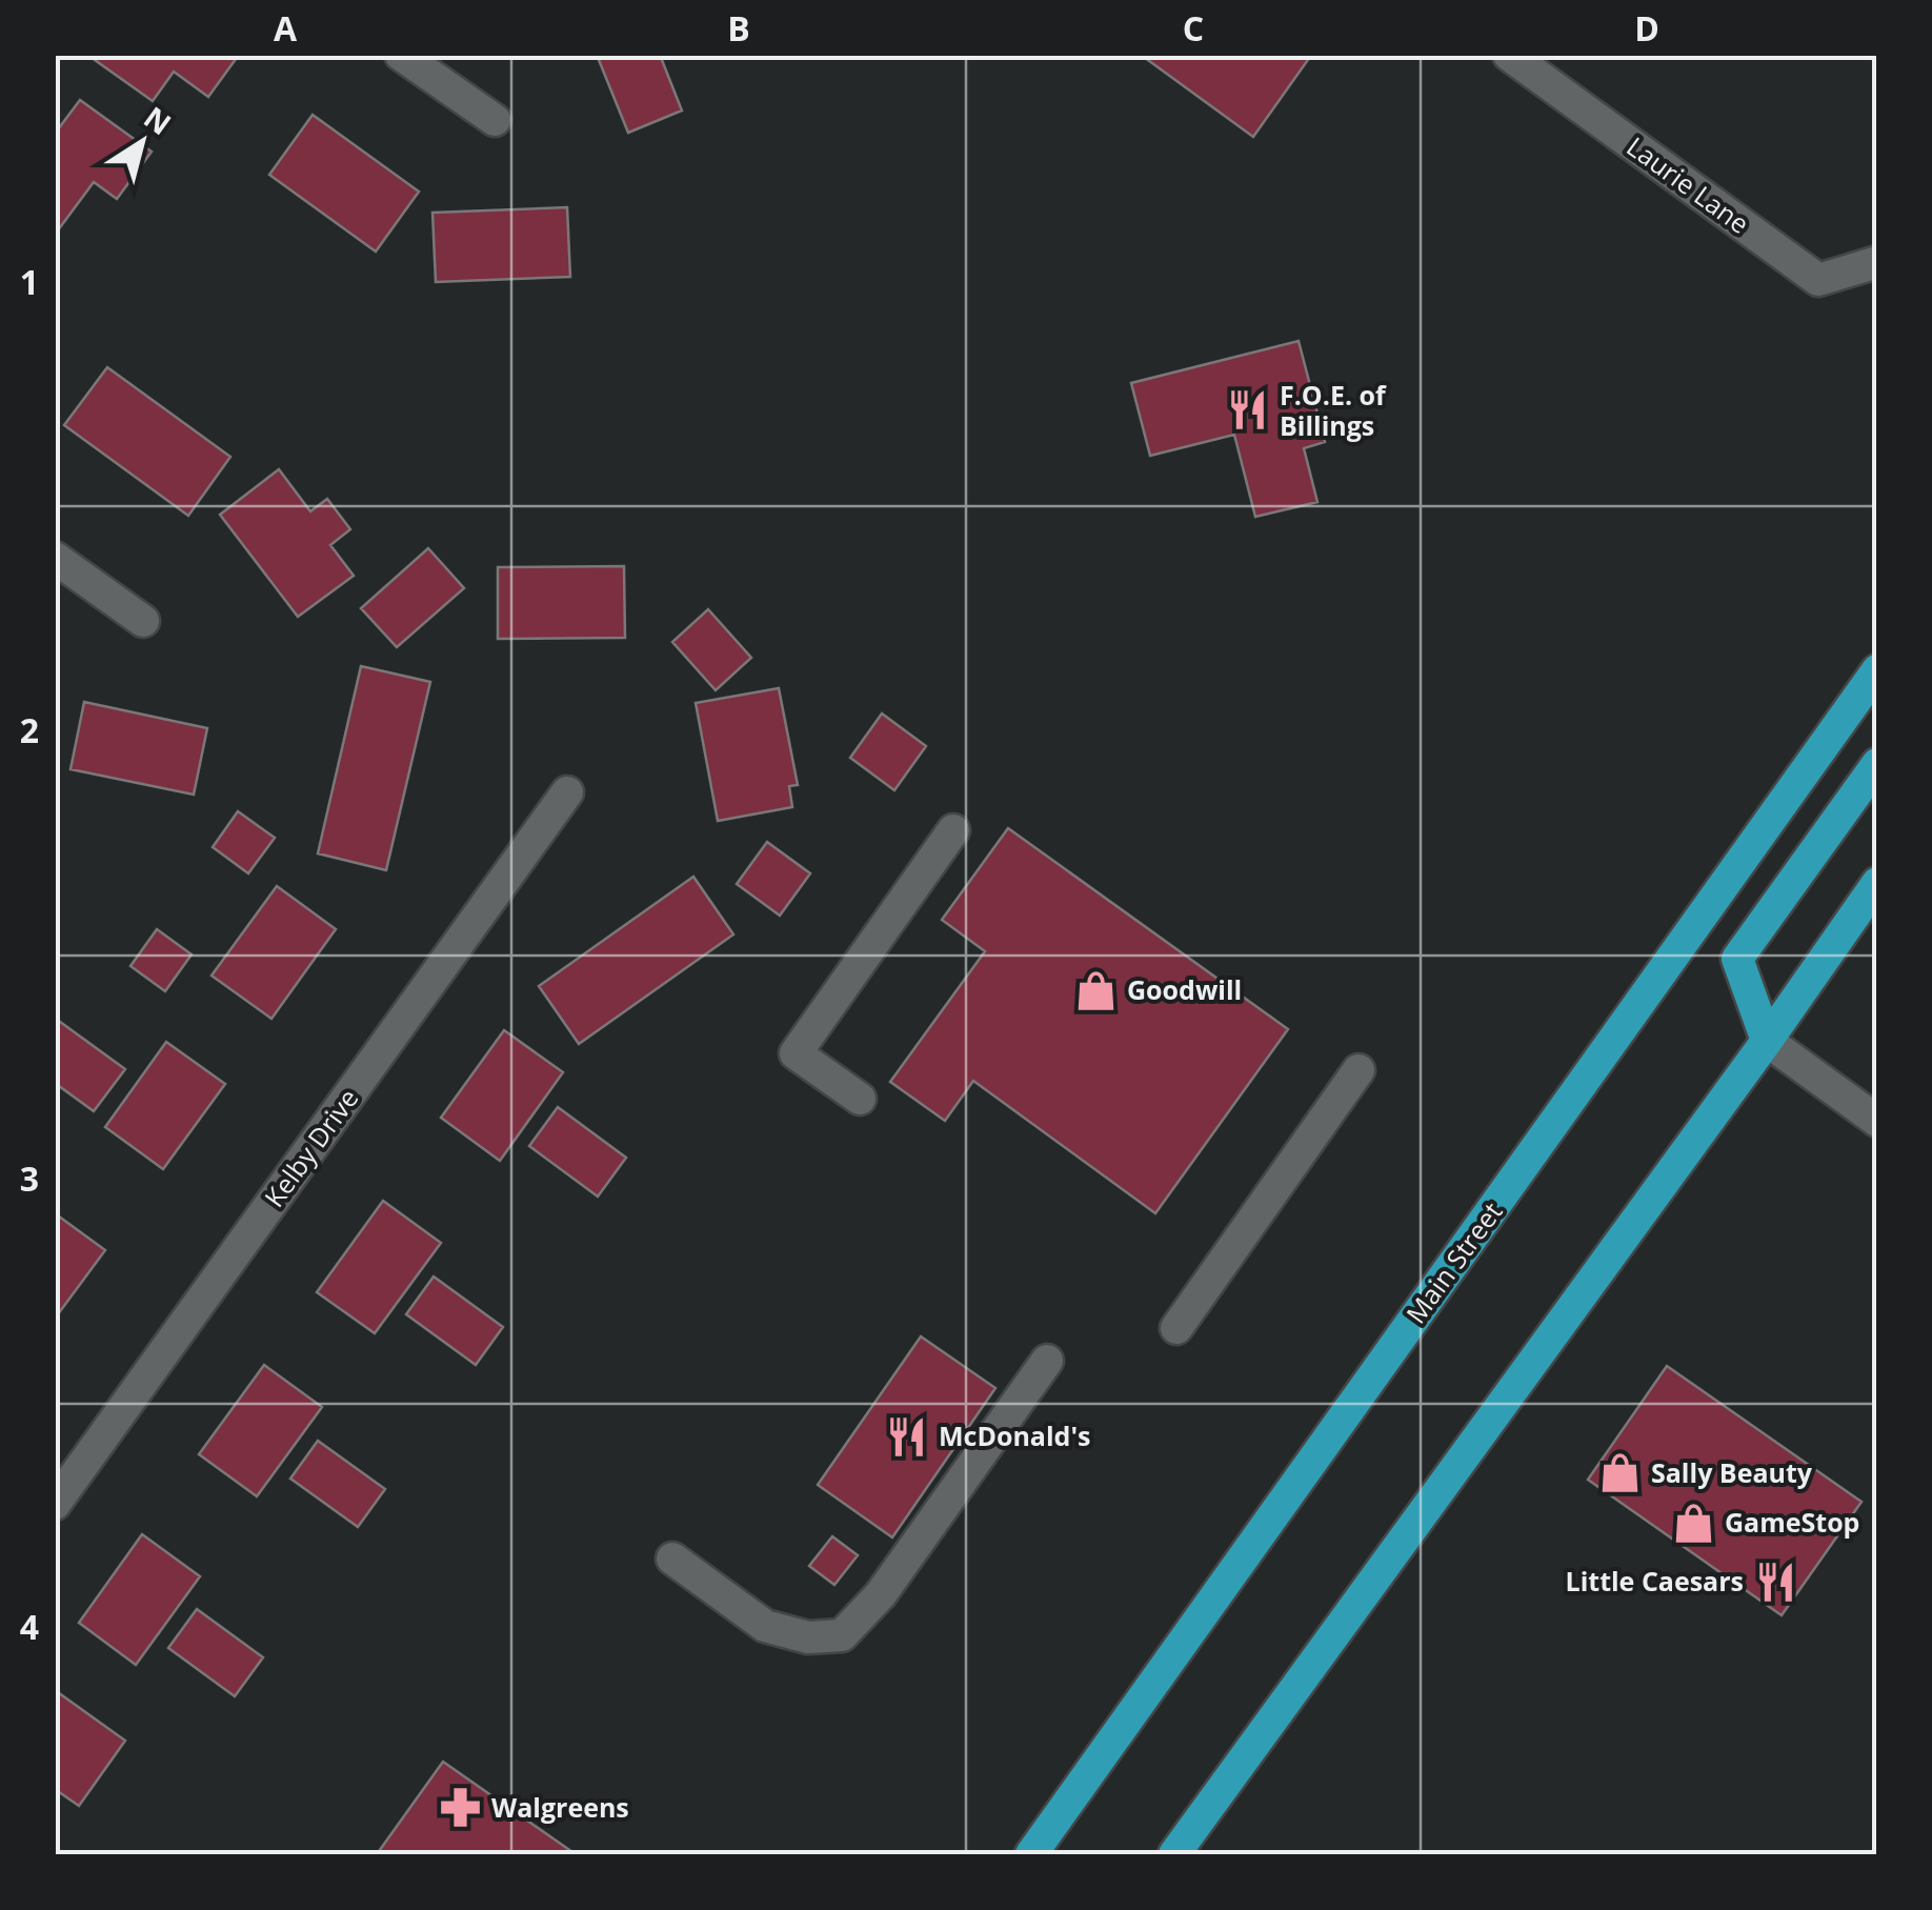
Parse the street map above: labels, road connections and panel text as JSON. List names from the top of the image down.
{
  "streets": {
    "main road": ["Main Street"],
    "street": ["Laurie Lane", "Kelby Drive"]
  },
  "places": {
    "restaurant": ["F.O.E. of Billings", "McDonald's", "Little Caesars"],
    "shop": ["Goodwill", "Sally Beauty", "GameStop"],
    "pharmacy": ["Walgreens"]
  },
  "north": "top right",
  "grid": {
    "columns": [
      "A",
      "B",
      "C",
      "D"
    ],
    "rows": [
      "1",
      "2",
      "3",
      "4"
    ]
  }
}
